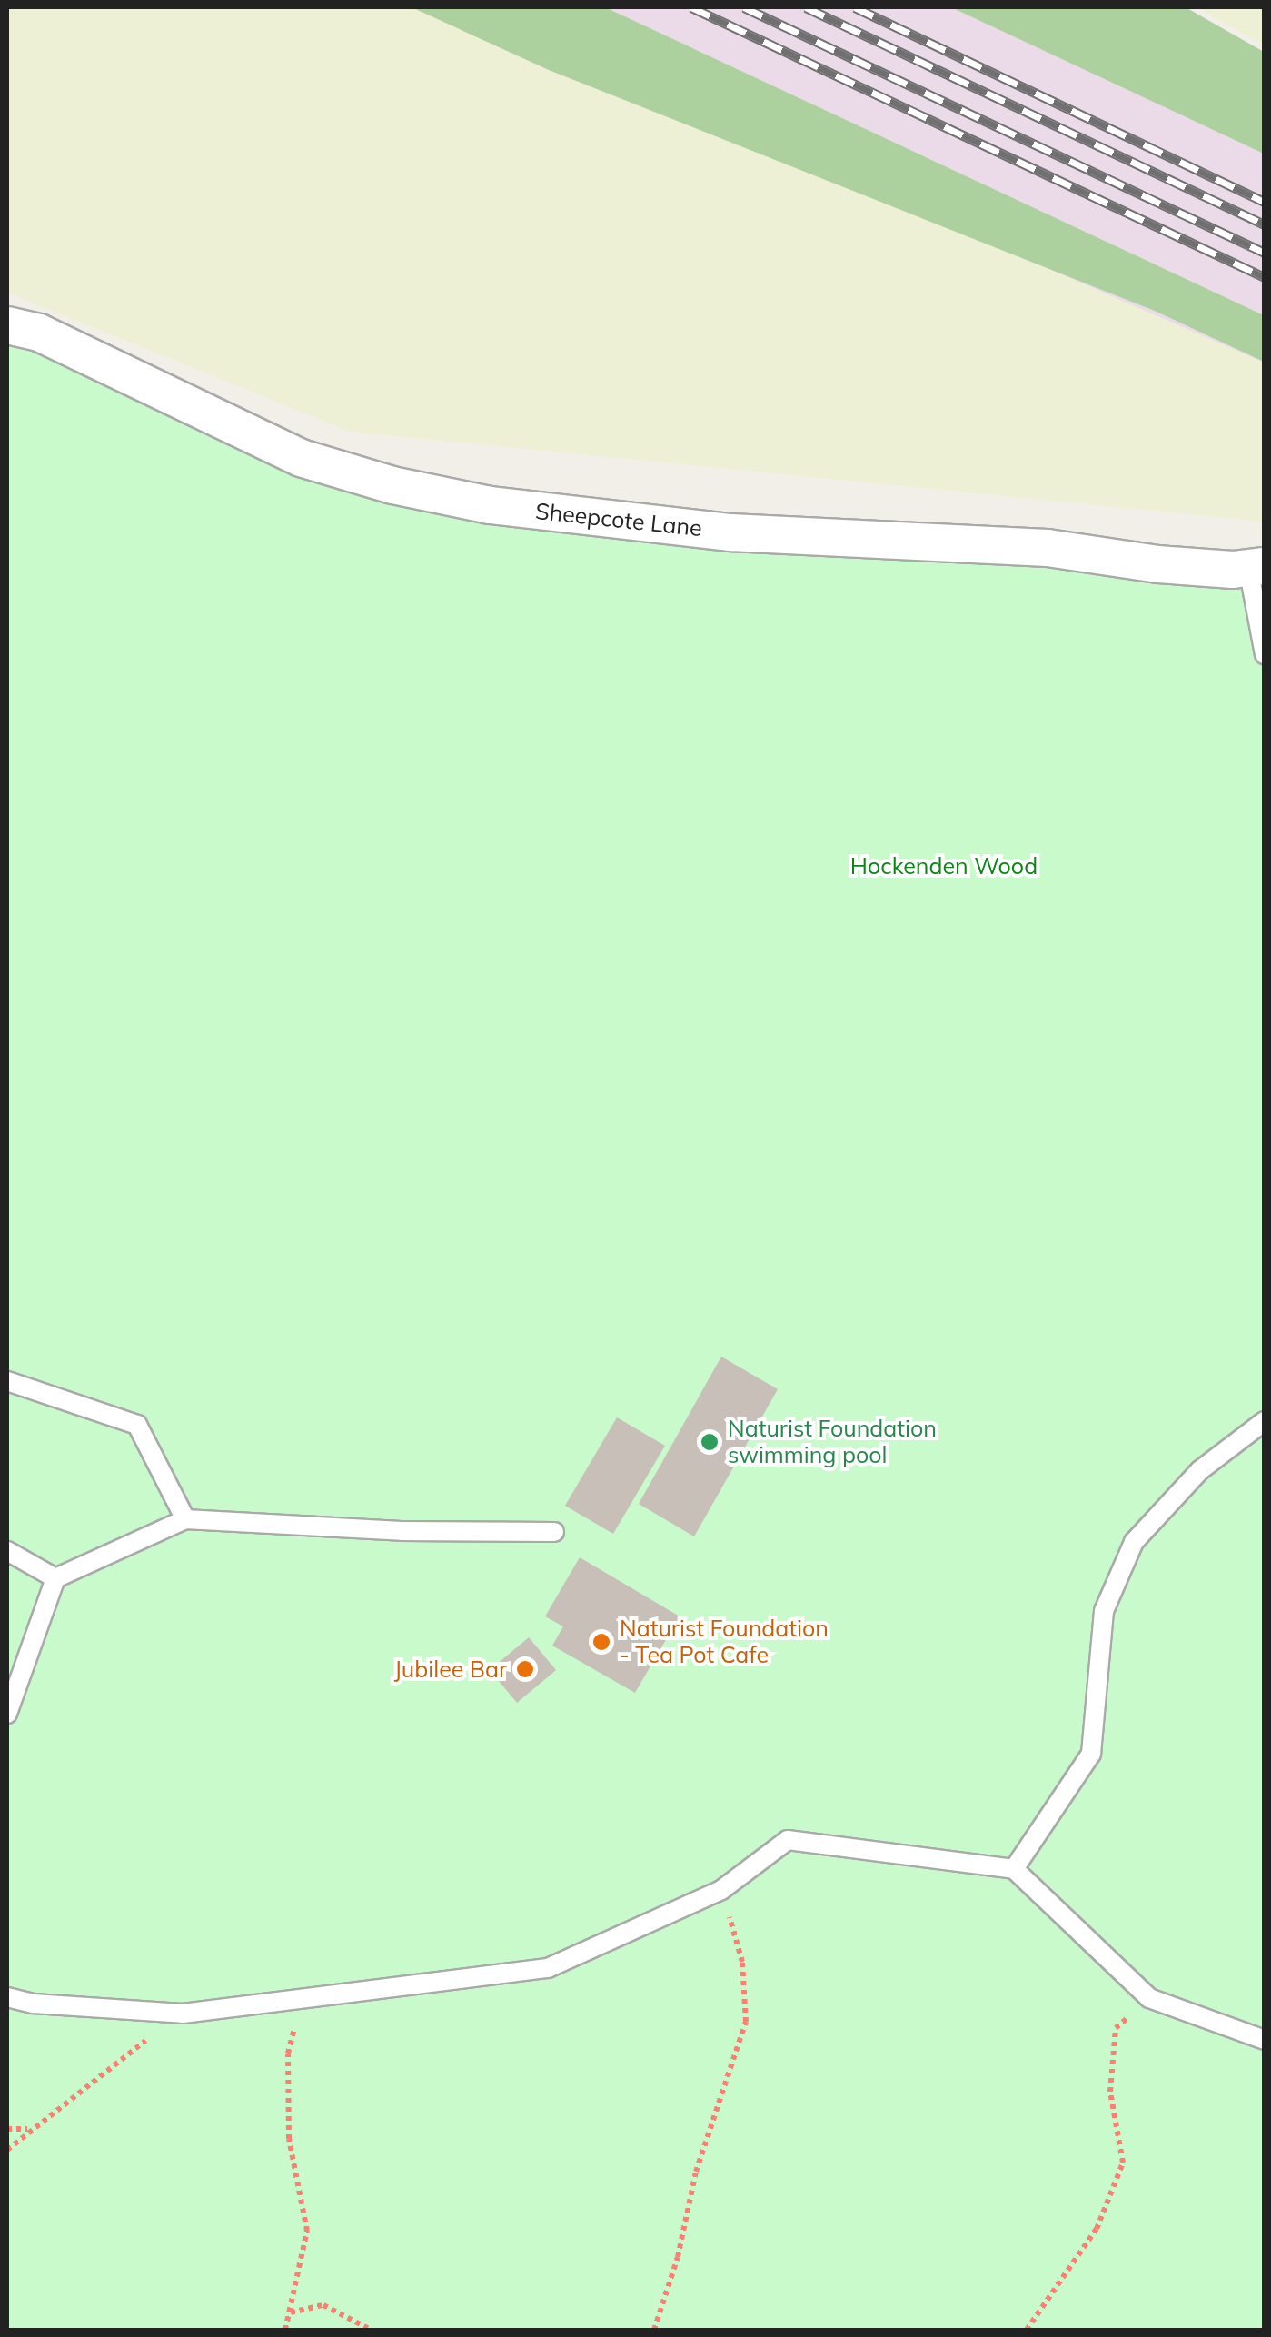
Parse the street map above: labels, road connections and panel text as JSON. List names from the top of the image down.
{
  "streets": {
    "street": ["Sheepcote Lane"]
  },
  "parks": ["Hockenden Wood"],
  "places": ["Naturist Foundation swimming pool", "Naturist Foundation - Tea Pot Cafe", "Jubilee Bar"]
}
